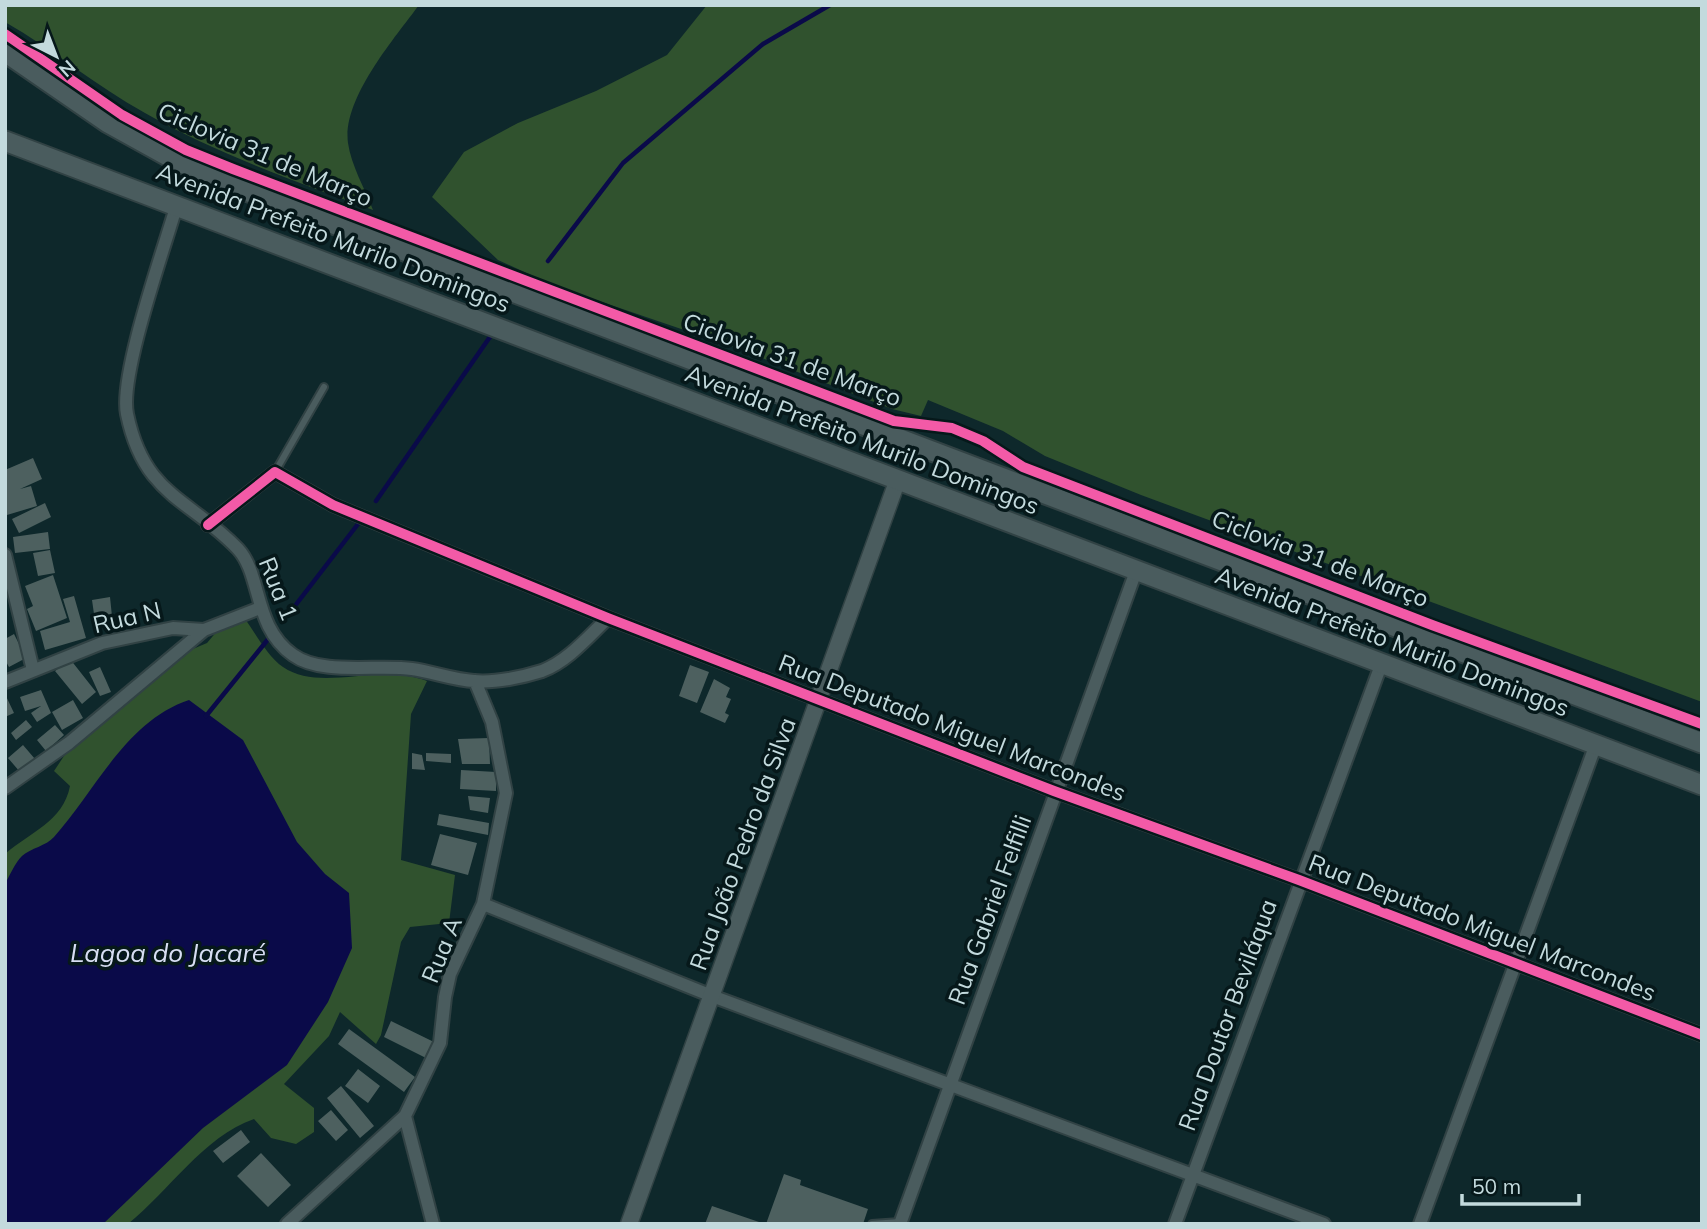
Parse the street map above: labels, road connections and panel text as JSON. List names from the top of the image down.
{
  "streets": {
    "main road": ["Avenida Prefeito Murilo Domingos"],
    "street": [
      "Rua 1",
      "Rua N",
      "Rua Deputado Miguel Marcondes",
      "Rua João Pedro da Silva",
      "Rua Gabriel Felfilli",
      "Rua A",
      "Rua Doutor Beviláqua"
    ],
    "cycle path": ["Ciclovia 31 de Março"]
  },
  "crossings": [
    ["Avenida Prefeito Murilo Domingos", "Rua 1"],
    ["Avenida Prefeito Murilo Domingos", "Rua João Pedro da Silva"],
    ["Avenida Prefeito Murilo Domingos", "Rua Gabriel Felfilli"],
    ["Avenida Prefeito Murilo Domingos", "Rua Doutor Beviláqua"],
    ["Rua 1", "Rua N"],
    ["Rua 1", "Rua Deputado Miguel Marcondes"],
    ["Rua 1", "Rua A"],
    ["Rua Deputado Miguel Marcondes", "Rua João Pedro da Silva"],
    ["Rua Deputado Miguel Marcondes", "Rua Gabriel Felfilli"],
    ["Rua Deputado Miguel Marcondes", "Rua Doutor Beviláqua"]
  ],
  "water": ["Lagoa do Jacaré"],
  "scale_bar": "50 m",
  "north": "bottom right"
}
